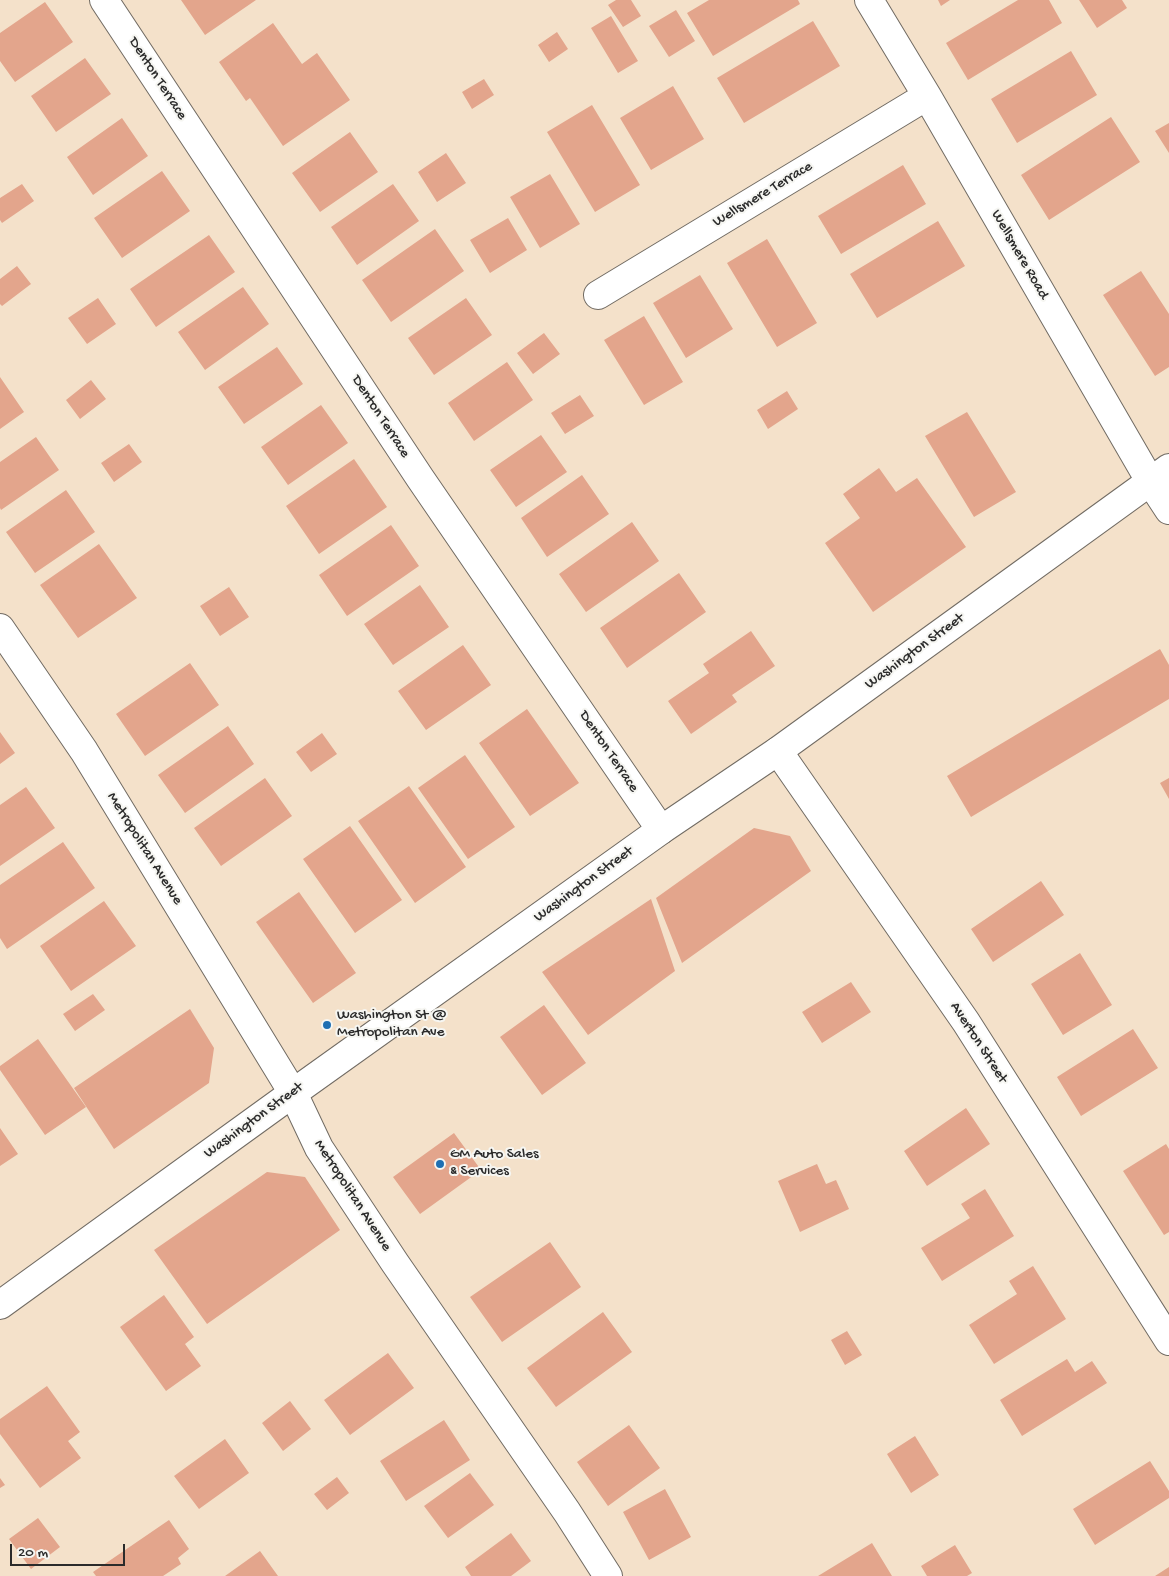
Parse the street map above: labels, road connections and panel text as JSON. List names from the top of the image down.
{
  "streets": {
    "street": [
      "Denton Terrace",
      "Wellsmere Terrace",
      "Wellsmere Road",
      "Washington Street",
      "Metropolitan Avenue",
      "Averton Street"
    ]
  },
  "crossings": [
    ["Denton Terrace", "Washington Street"],
    ["Wellsmere Terrace", "Wellsmere Road"],
    ["Wellsmere Road", "Washington Street"],
    ["Washington Street", "Metropolitan Avenue"],
    ["Washington Street", "Averton Street"]
  ],
  "places": ["Washington St @ Metropolitan Ave", "GM Auto Sales & Services"],
  "scale_bar": "20 m"
}
